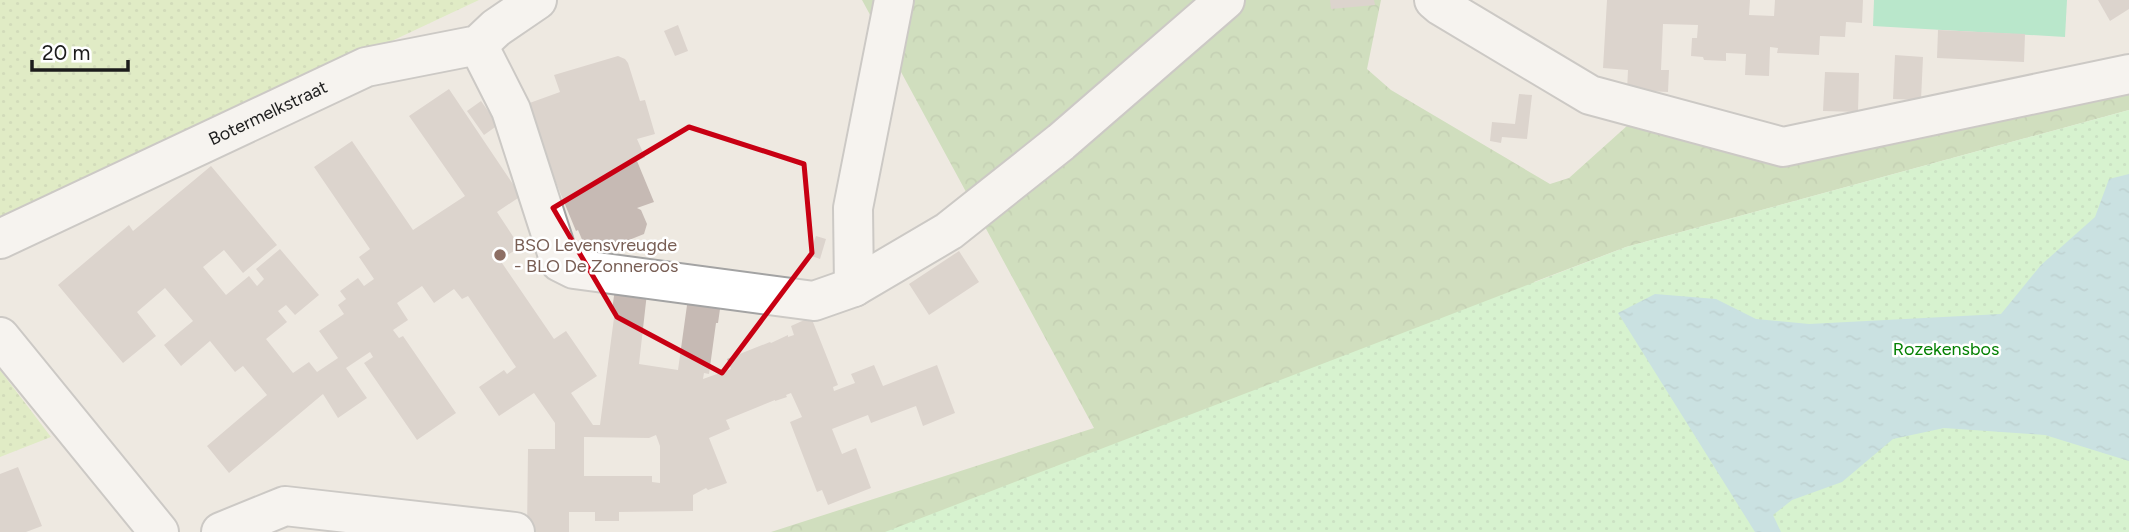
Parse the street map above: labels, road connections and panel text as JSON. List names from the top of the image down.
{
  "streets": {
    "street": ["Botermelkstraat"]
  },
  "parks": ["Rozekensbos"],
  "places": ["BSO Levensvreugde - BLO De Zonneroos"],
  "scale_bar": "20 m"
}
